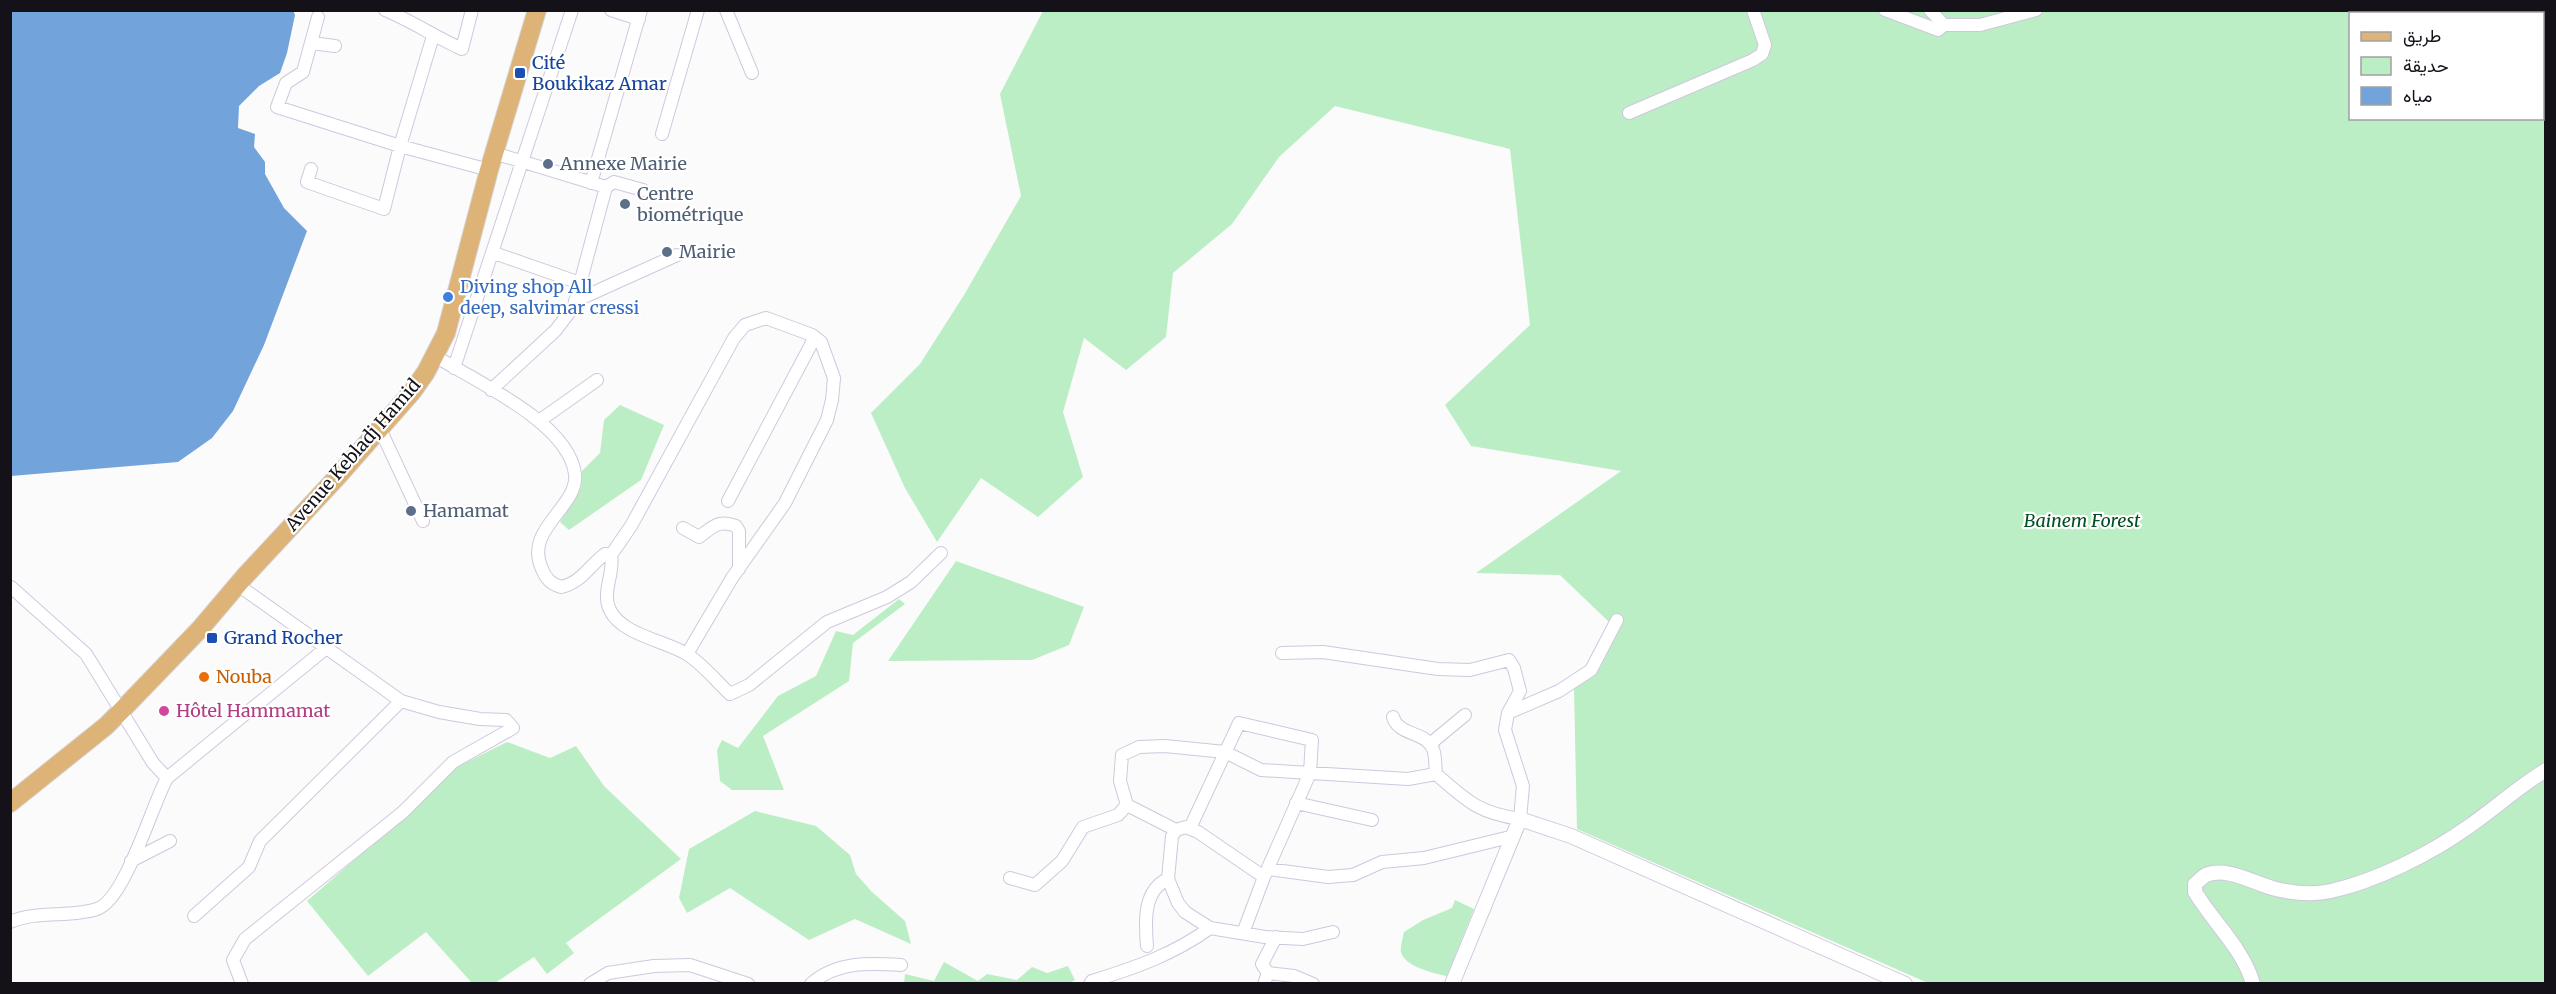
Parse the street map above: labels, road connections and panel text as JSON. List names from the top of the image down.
{
  "streets": {
    "main road": ["Avenue Kebladj Hamid"]
  },
  "parks": ["Bainem Forest"],
  "places": {
    "transit": ["Cité Boukikaz Amar", "Grand Rocher"],
    "other": [
      "Annexe Mairie",
      "Centre biométrique",
      "Mairie",
      "Diving shop All deep, salvimar cressi",
      "Hamamat",
      "Nouba",
      "Hôtel Hammamat"
    ]
  },
  "legend": ["طريق", "حديقة", "مياه"]
}
